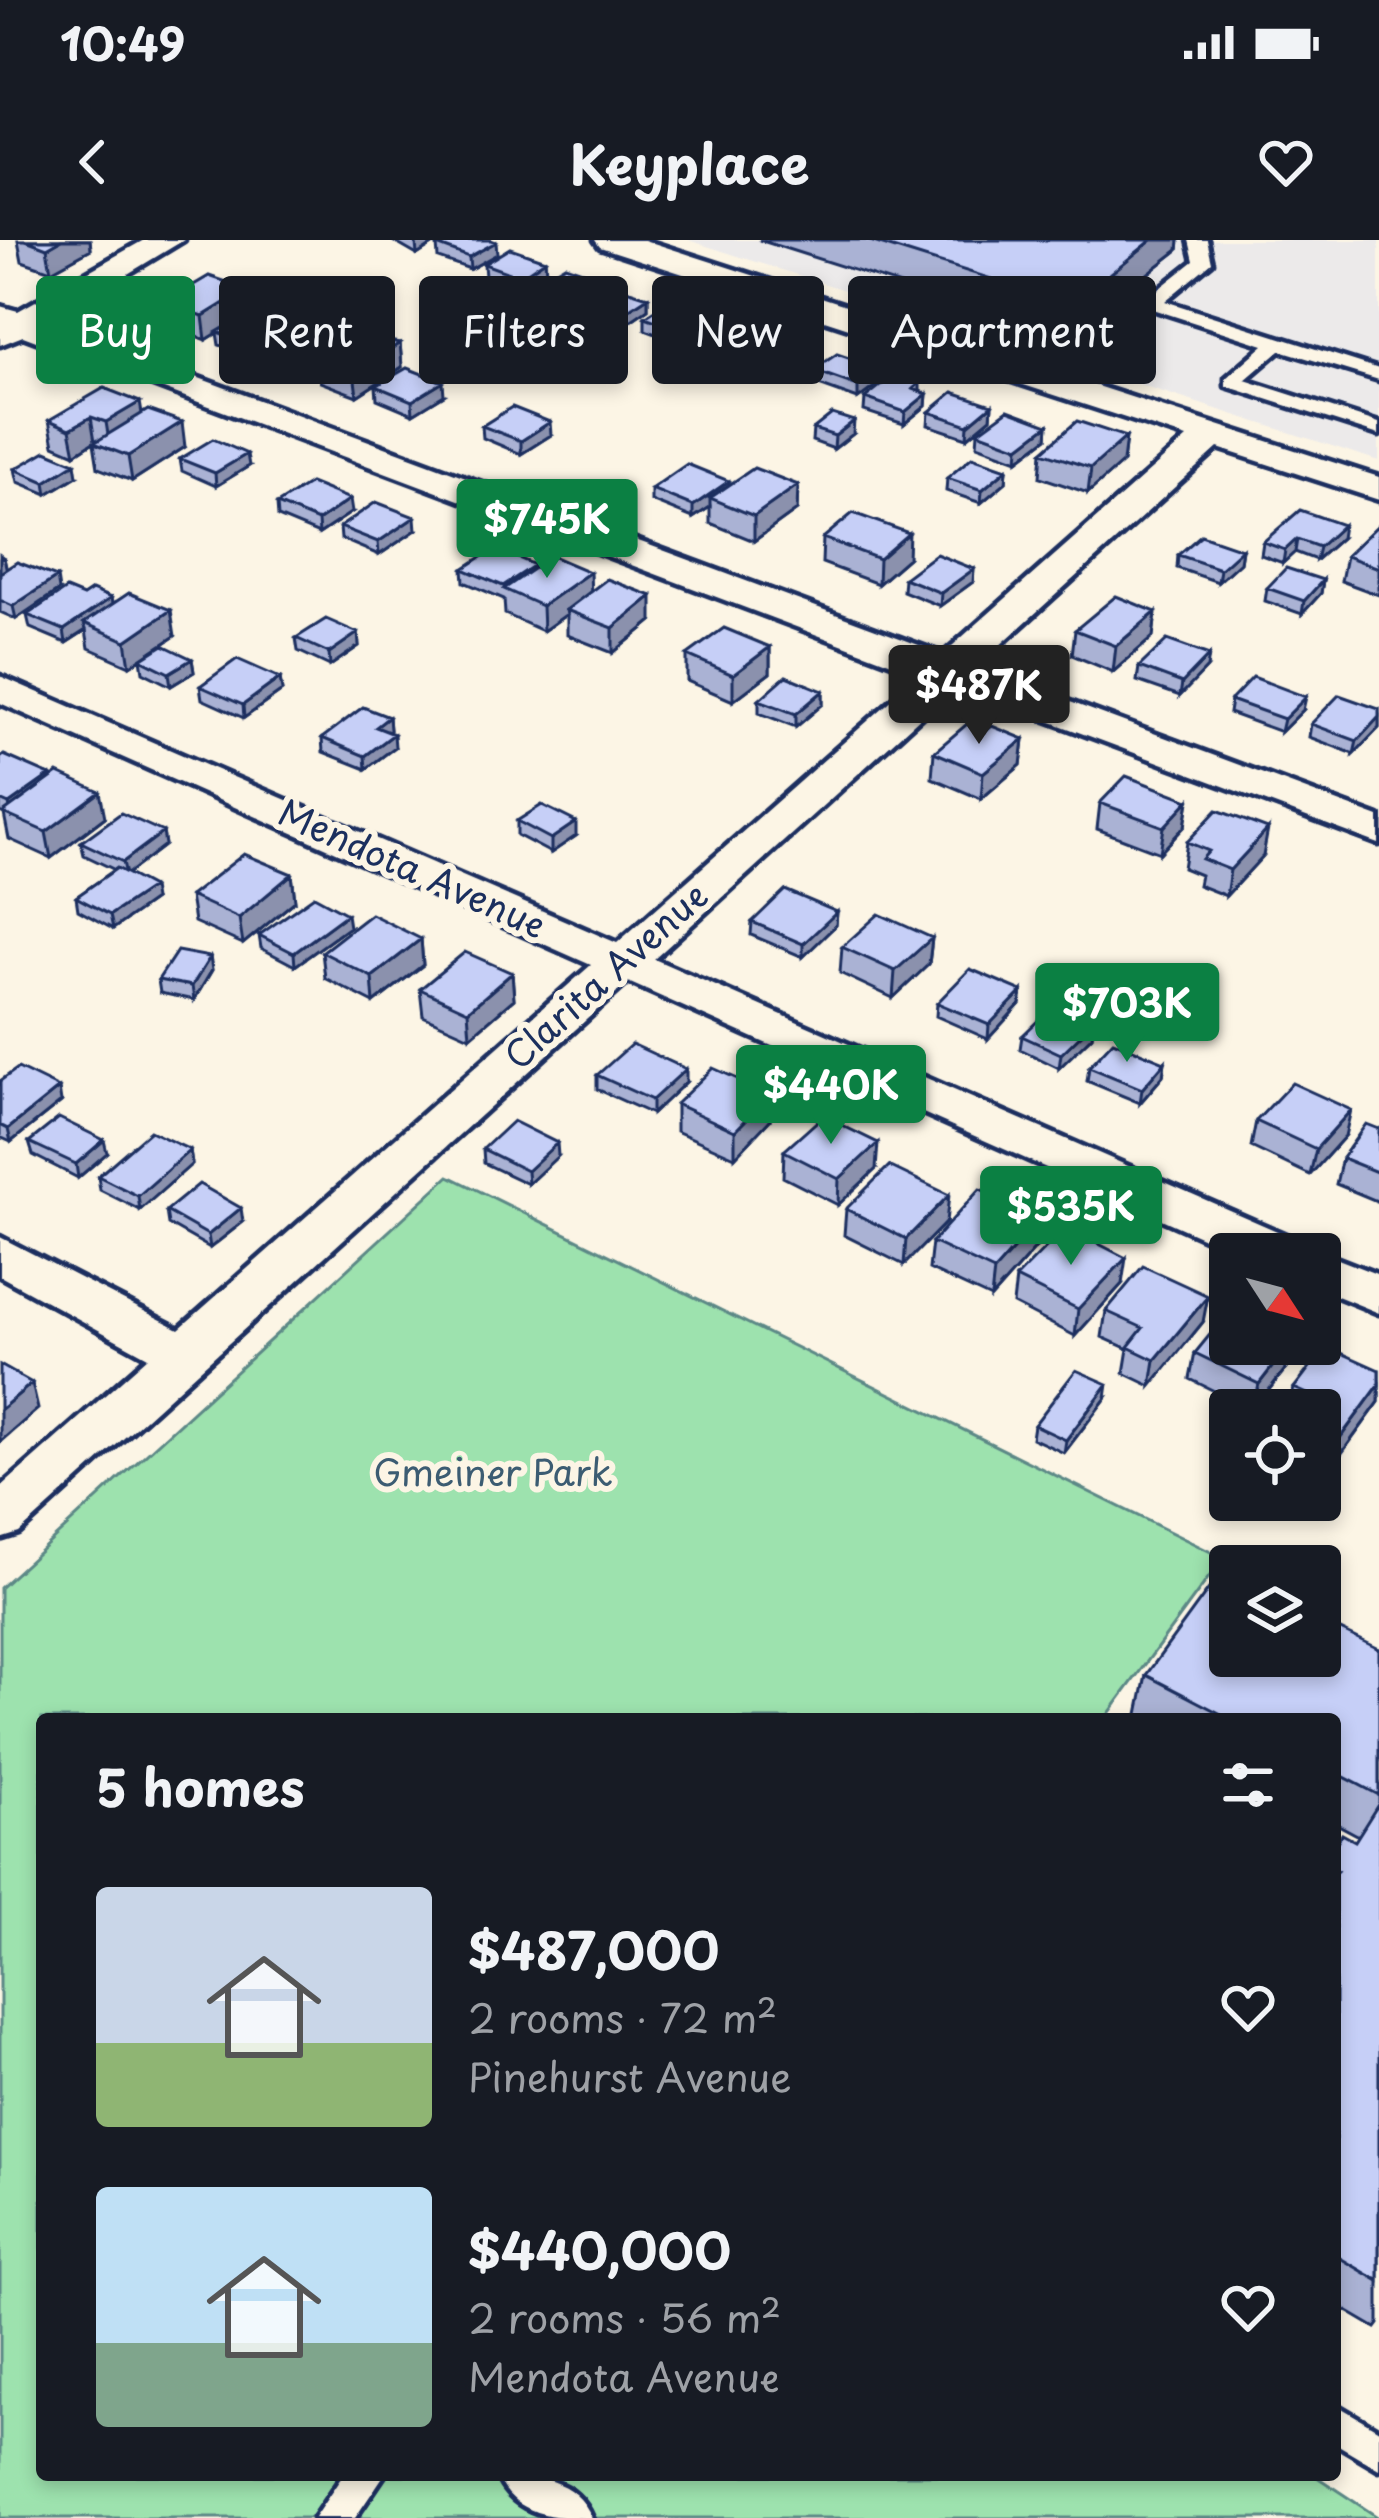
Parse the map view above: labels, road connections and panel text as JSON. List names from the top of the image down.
{
  "streets": {
    "street": ["Mendota Avenue", "Clarita Avenue"]
  },
  "crossings": [
    ["Mendota Avenue", "Clarita Avenue"]
  ],
  "parks": ["Gmeiner Park"],
  "north": "bottom right",
  "page": {
    "status": "10:49",
    "header": "Keyplace",
    "chip": [
      "Buy",
      "Rent",
      "Filters",
      "New",
      "Apartment"
    ],
    "price": [
      "$745K",
      "$487K",
      "$703K",
      "$440K",
      "$535K"
    ],
    "heading": "5 homes",
    "list": [
      {
        "name": "$487,000",
        "note": "2 rooms · 72 m² · Pinehurst Avenue"
      },
      {
        "name": "$440,000",
        "note": "2 rooms · 56 m² · Mendota Avenue"
      }
    ]
  }
}
